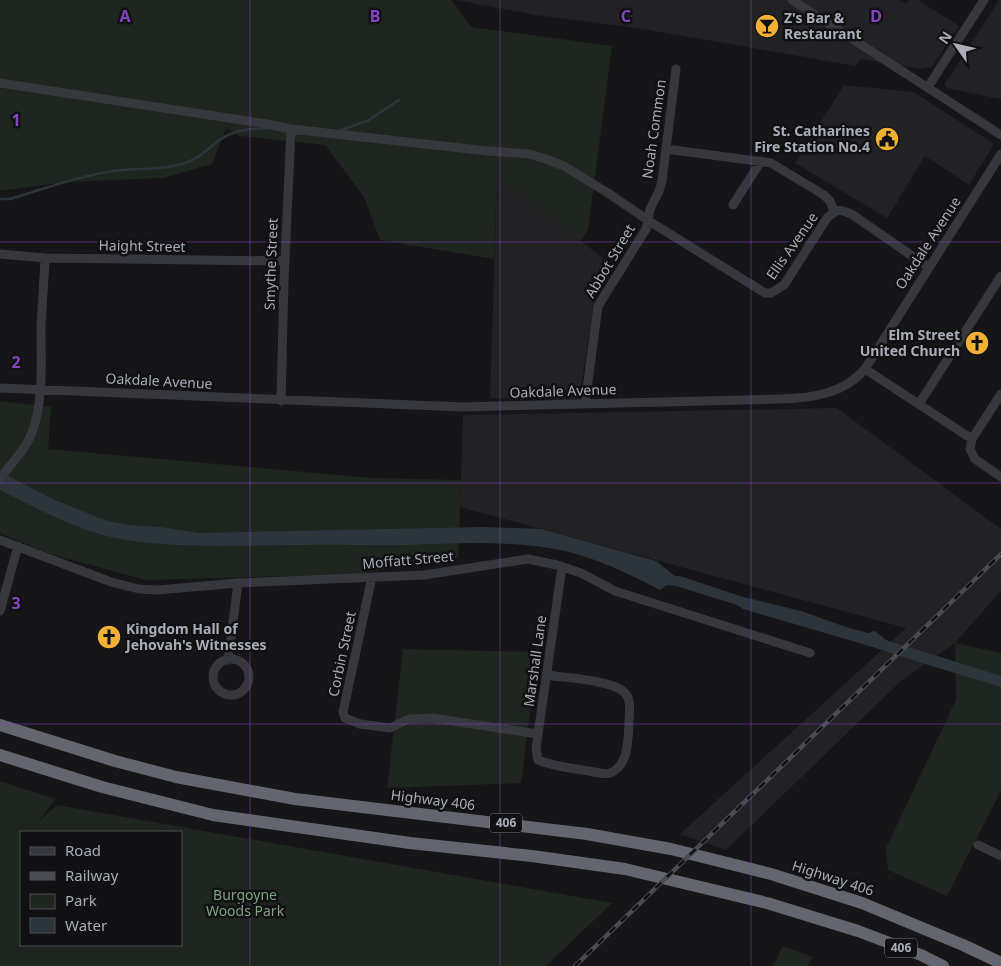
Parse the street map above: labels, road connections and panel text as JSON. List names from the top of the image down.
{
  "streets": {
    "highway": ["Highway 406", "406"],
    "street": [
      "Noah Common",
      "Oakdale Avenue",
      "Haight Street",
      "Ellis Avenue",
      "Abbot Street",
      "Smythe Street",
      "Moffatt Street",
      "Corbin Street",
      "Marshall Lane"
    ]
  },
  "crossings": [
    ["Noah Common", "Ellis Avenue"],
    ["Noah Common", "Abbot Street"],
    ["Oakdale Avenue", "Ellis Avenue"],
    ["Oakdale Avenue", "Abbot Street"],
    ["Oakdale Avenue", "Smythe Street"],
    ["Haight Street", "Smythe Street"],
    ["Ellis Avenue", "Abbot Street"],
    ["Moffatt Street", "Corbin Street"],
    ["Moffatt Street", "Marshall Lane"],
    ["Corbin Street", "Marshall Lane"]
  ],
  "parks": ["Burgoyne Woods Park"],
  "places": {
    "bar": ["Z's Bar & Restaurant"],
    "public building": ["St. Catharines Fire Station No.4"],
    "church": ["Elm Street United Church", "Kingdom Hall of Jehovah's Witnesses"]
  },
  "legend": [
    "Road",
    "Railway",
    "Park",
    "Water"
  ],
  "north": "top left",
  "grid": {
    "columns": [
      "A",
      "B",
      "C",
      "D"
    ],
    "rows": ["1", "2", "3"]
  }
}
